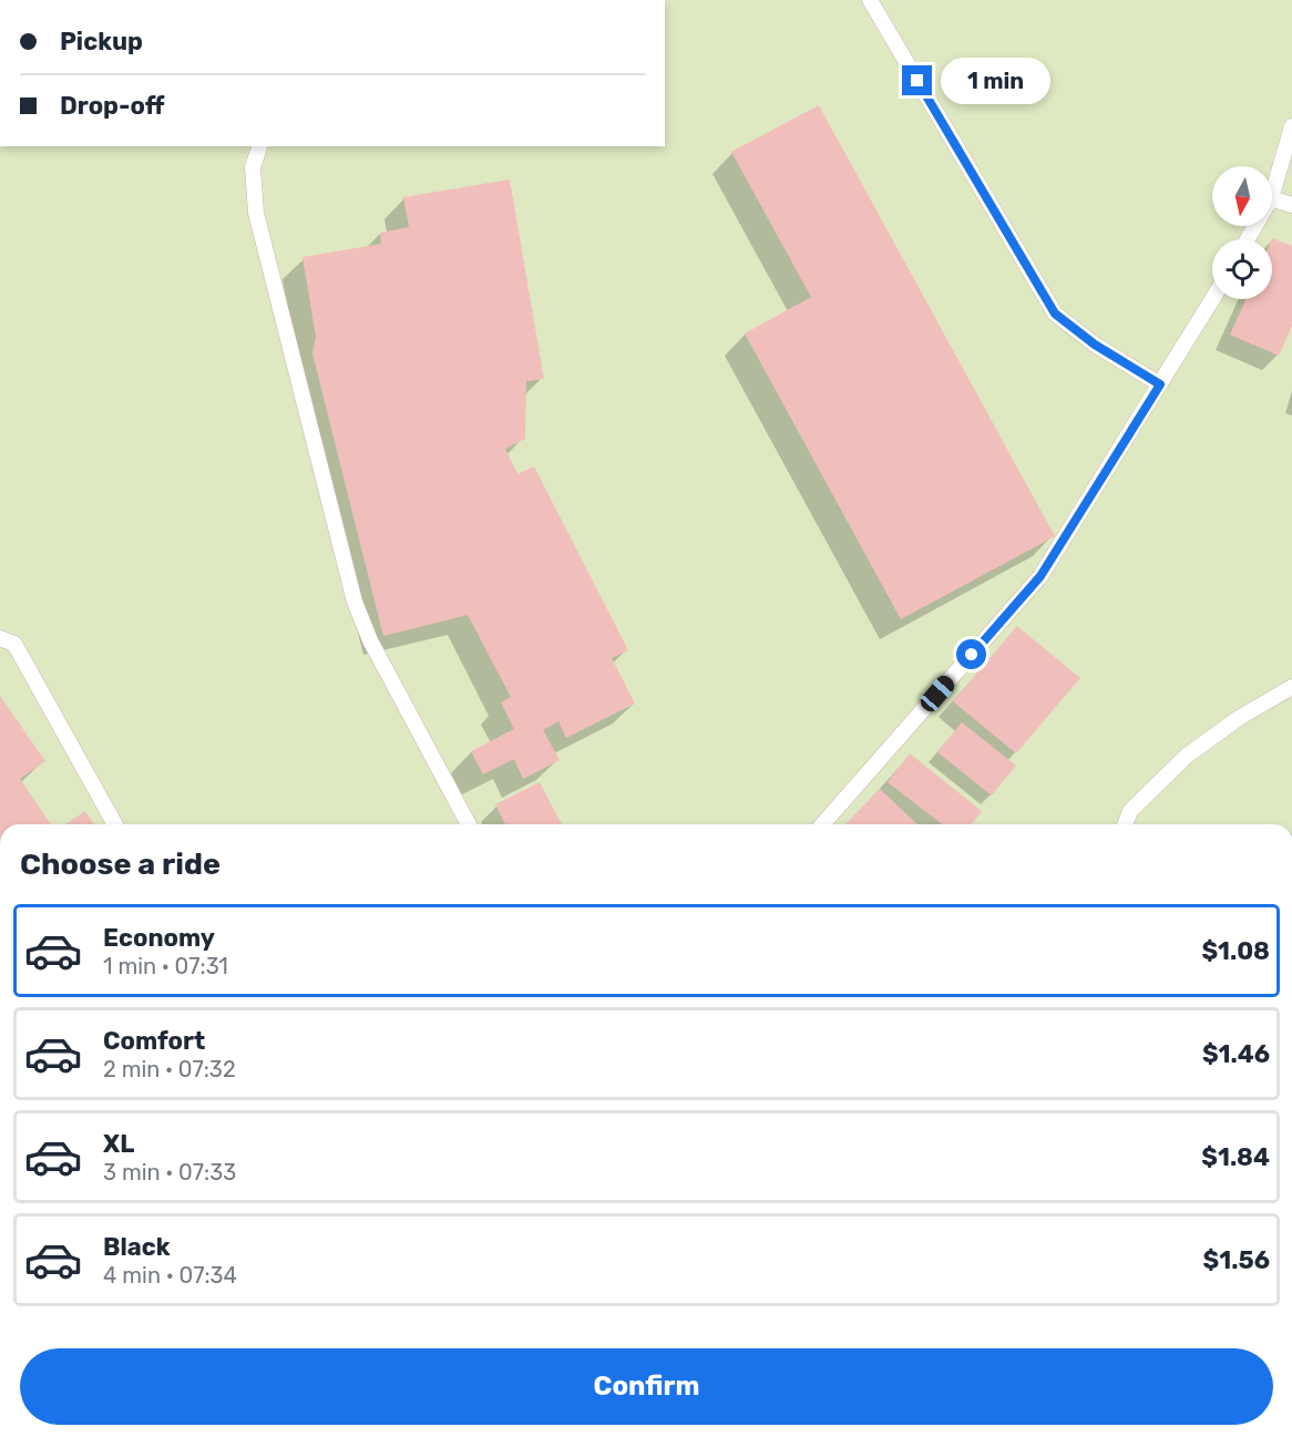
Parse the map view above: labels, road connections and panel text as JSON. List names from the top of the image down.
{
  "north": "bottom",
  "page": {
    "banner": ["Pickup", "Drop-off"],
    "bubble": "1 min",
    "heading": "Choose a ride",
    "list": [
      {
        "name": "Economy",
        "note": "1 min · 07:31",
        "value": "$1.08"
      },
      {
        "name": "Comfort",
        "note": "2 min · 07:32",
        "value": "$1.46"
      },
      {
        "name": "XL",
        "note": "3 min · 07:33",
        "value": "$1.84"
      },
      {
        "name": "Black",
        "note": "4 min · 07:34",
        "value": "$1.56"
      }
    ],
    "buttons": "Confirm"
  }
}
